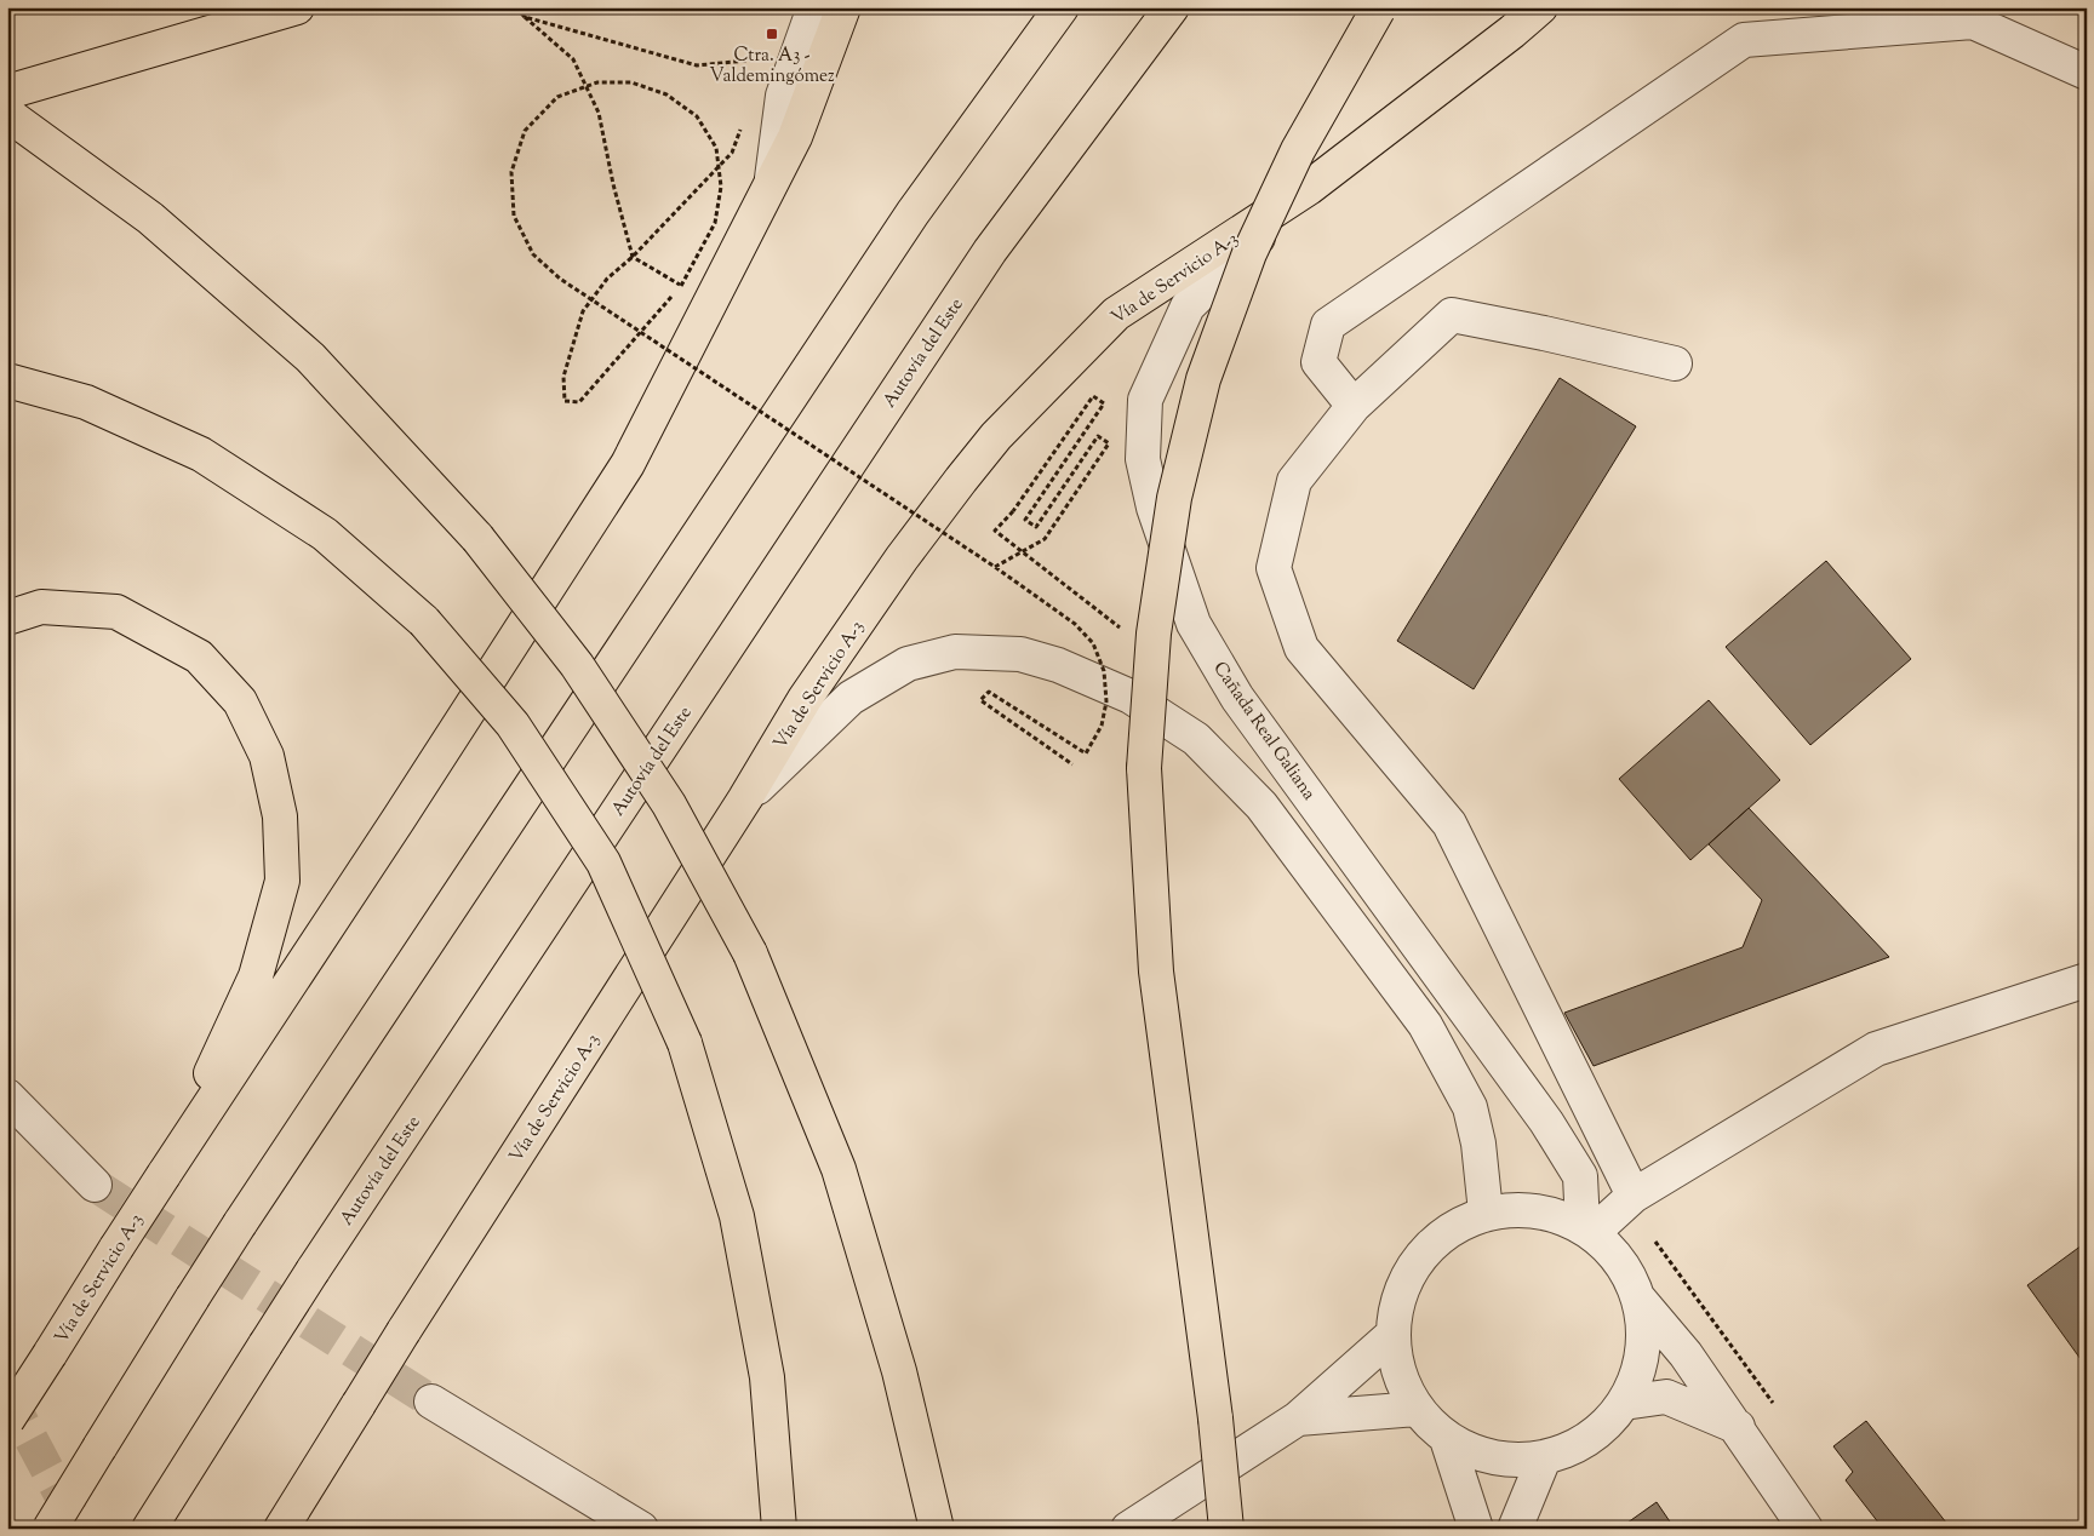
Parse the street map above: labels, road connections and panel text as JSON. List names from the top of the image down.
{
  "streets": {
    "main road": ["Vía de Servicio A-3", "Autovía del Este"],
    "street": ["Cañada Real Galiana"]
  },
  "crossings": [
    ["Vía de Servicio A-3", "Cañada Real Galiana"]
  ],
  "places": {
    "transit": ["Ctra. A3 - Valdemingómez"]
  }
}
